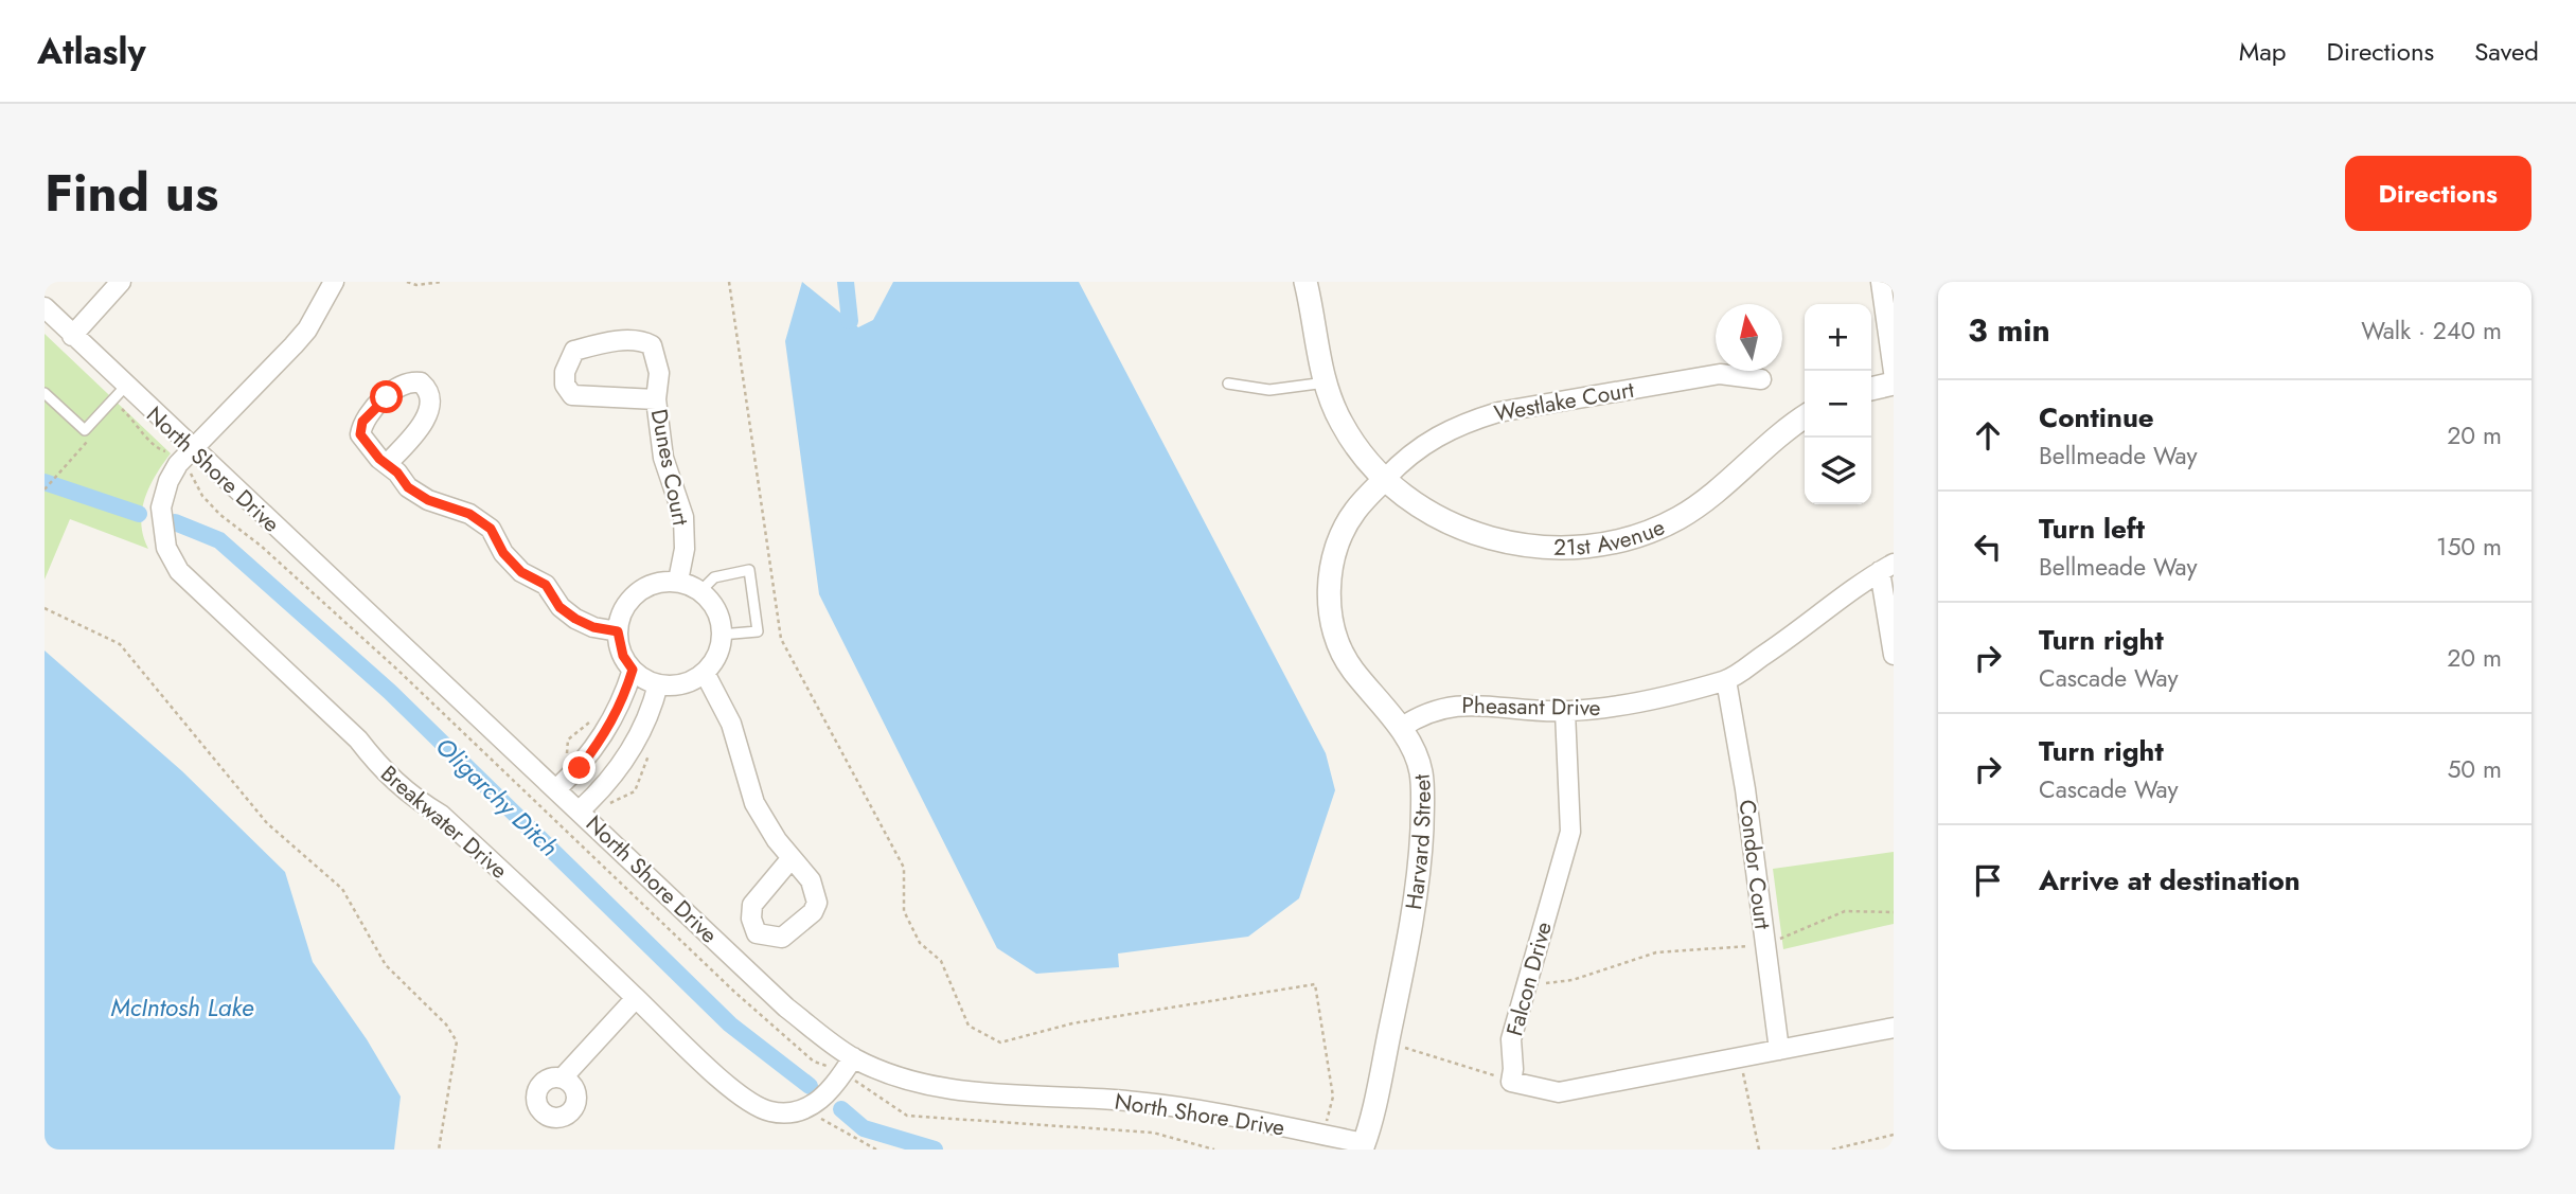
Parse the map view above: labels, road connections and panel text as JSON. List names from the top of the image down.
{
  "streets": {
    "street": [
      "Westlake Court",
      "Dunes Court",
      "North Shore Drive",
      "21st Avenue",
      "Pheasant Drive",
      "Breakwater Drive",
      "Harvard Street",
      "Condor Court",
      "Falcon Drive"
    ]
  },
  "crossings": [
    ["Westlake Court", "21st Avenue"],
    ["Westlake Court", "Harvard Street"],
    ["North Shore Drive", "Breakwater Drive"],
    ["North Shore Drive", "Harvard Street"],
    ["21st Avenue", "Harvard Street"],
    ["Pheasant Drive", "Harvard Street"],
    ["Pheasant Drive", "Condor Court"],
    ["Pheasant Drive", "Falcon Drive"]
  ],
  "water": ["Oligarchy Ditch", "McIntosh Lake"],
  "north": "top",
  "page": {
    "header": "Atlasly",
    "nav": ["Map", "Directions", "Saved"],
    "title": "Find us",
    "buttons": "Directions",
    "heading": ["3 min", "Walk · 240 m"],
    "map_buttons": ["+", "−"],
    "list": [
      ["Continue", "Bellmeade Way", "20 m"],
      ["Turn left", "Bellmeade Way", "150 m"],
      ["Turn right", "Cascade Way", "20 m"],
      ["Turn right", "Cascade Way", "50 m"],
      "Arrive at destination"
    ]
  }
}
